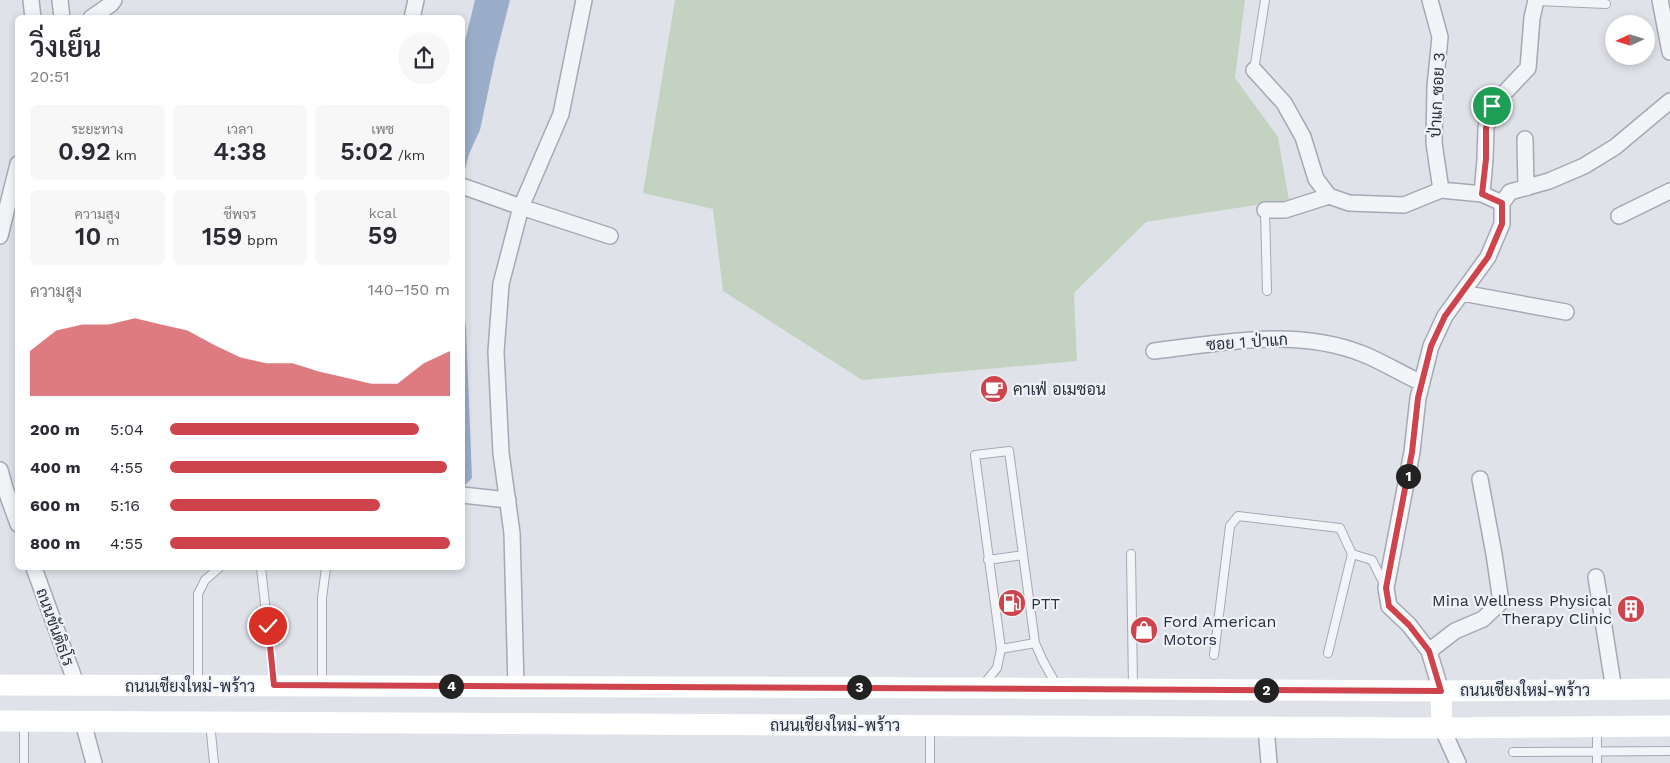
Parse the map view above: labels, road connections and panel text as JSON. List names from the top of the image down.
{
  "streets": {
    "main road": ["ถนนเชียงใหม่-พร้าว"],
    "street": ["ป่าแก ซอย 3", "ซอย 1 ป่าแก", "ถนนขันติธโร"]
  },
  "crossings": [
    ["ถนนขันติธโร", "ถนนเชียงใหม่-พร้าว"]
  ],
  "places": {
    "cafe": ["คาเฟ่ อเมซอน"],
    "fuel station": ["PTT"],
    "building": ["Mina Wellness Physical Therapy Clinic"],
    "shop": ["Ford American Motors"]
  },
  "north": "left",
  "page": {
    "heading": ["วิ่งเย็น", "20:51"],
    "stats": [
      ["ระยะทาง", "0.92 km"],
      ["เวลา", "4:38"],
      ["เพซ", "5:02 /km"],
      ["ความสูง", "10 m"],
      ["ชีพจร", "159 bpm"],
      ["kcal", "59"]
    ],
    "chart": ["ความสูง", "140–150 m"],
    "list": [
      {
        "name": "200 m",
        "note": "5:04"
      },
      {
        "name": "400 m",
        "note": "4:55"
      },
      {
        "name": "600 m",
        "note": "5:16"
      },
      {
        "name": "800 m",
        "note": "4:55"
      }
    ],
    "pins": [
      "1",
      "4",
      "3",
      "2"
    ]
  }
}
